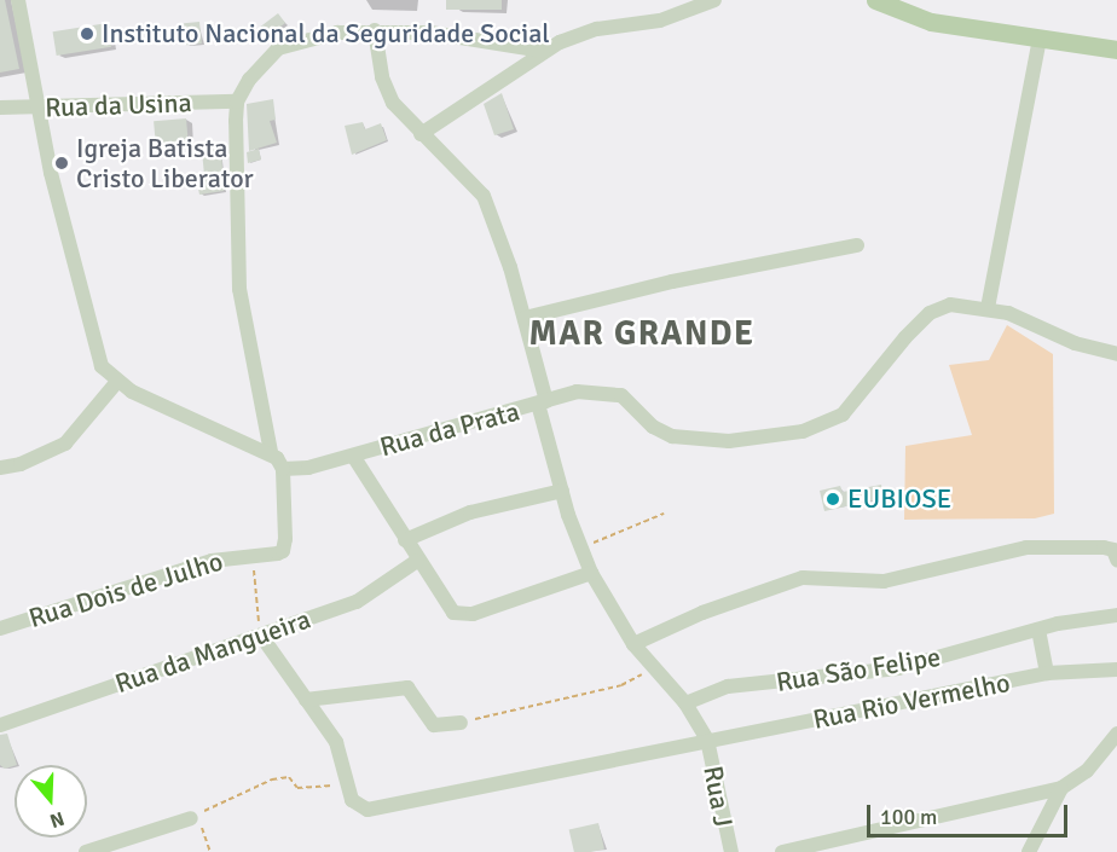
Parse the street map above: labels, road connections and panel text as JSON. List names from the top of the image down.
{
  "streets": {
    "street": [
      "Rua da Usina",
      "Rua da Prata",
      "Rua Dois de Julho",
      "Rua da Mangueira",
      "Rua São Felipe",
      "Rua Rio Vermelho",
      "Rua J"
    ]
  },
  "crossings": [
    ["Rua da Prata", "Rua Dois de Julho"],
    ["Rua da Prata", "Rua J"],
    ["Rua São Felipe", "Rua J"],
    ["Rua Rio Vermelho", "Rua J"]
  ],
  "districts": ["MAR GRANDE"],
  "places": ["Instituto Nacional da Seguridade Social", "Igreja Batista Cristo Liberator", "EUBIOSE"],
  "scale_bar": "100 m",
  "north": "bottom"
}
